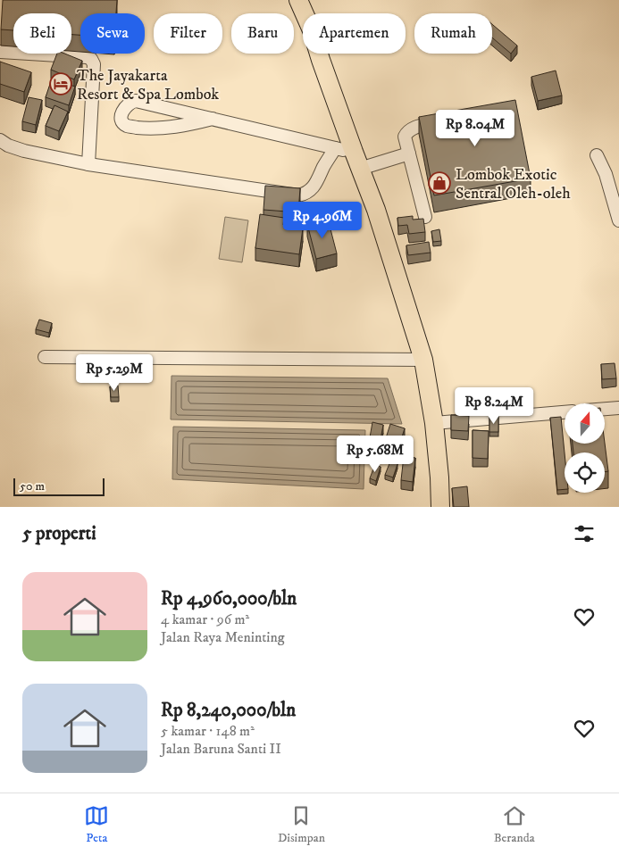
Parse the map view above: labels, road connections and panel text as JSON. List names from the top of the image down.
{
  "places": {
    "hotel": ["The Jayakarta Resort & Spa Lombok"],
    "shop": ["Lombok Exotic Sentral Oleh-oleh"]
  },
  "scale_bar": "50 m",
  "north": "top",
  "page": {
    "chip": [
      "Beli",
      "Sewa",
      "Filter",
      "Baru",
      "Apartemen",
      "Rumah"
    ],
    "price": [
      "Rp 8.04M",
      "Rp 4.96M",
      "Rp 5.29M",
      "Rp 8.24M",
      "Rp 5.68M"
    ],
    "scale": "50 m",
    "heading": "5 properti",
    "list": [
      {
        "name": "Rp 4,960,000/bln",
        "note": "4 kamar · 96 m² · Jalan Raya Meninting"
      },
      {
        "name": "Rp 8,240,000/bln",
        "note": "5 kamar · 148 m² · Jalan Baruna Santi II"
      }
    ],
    "tabs": ["Peta", "Disimpan", "Beranda"]
  }
}
